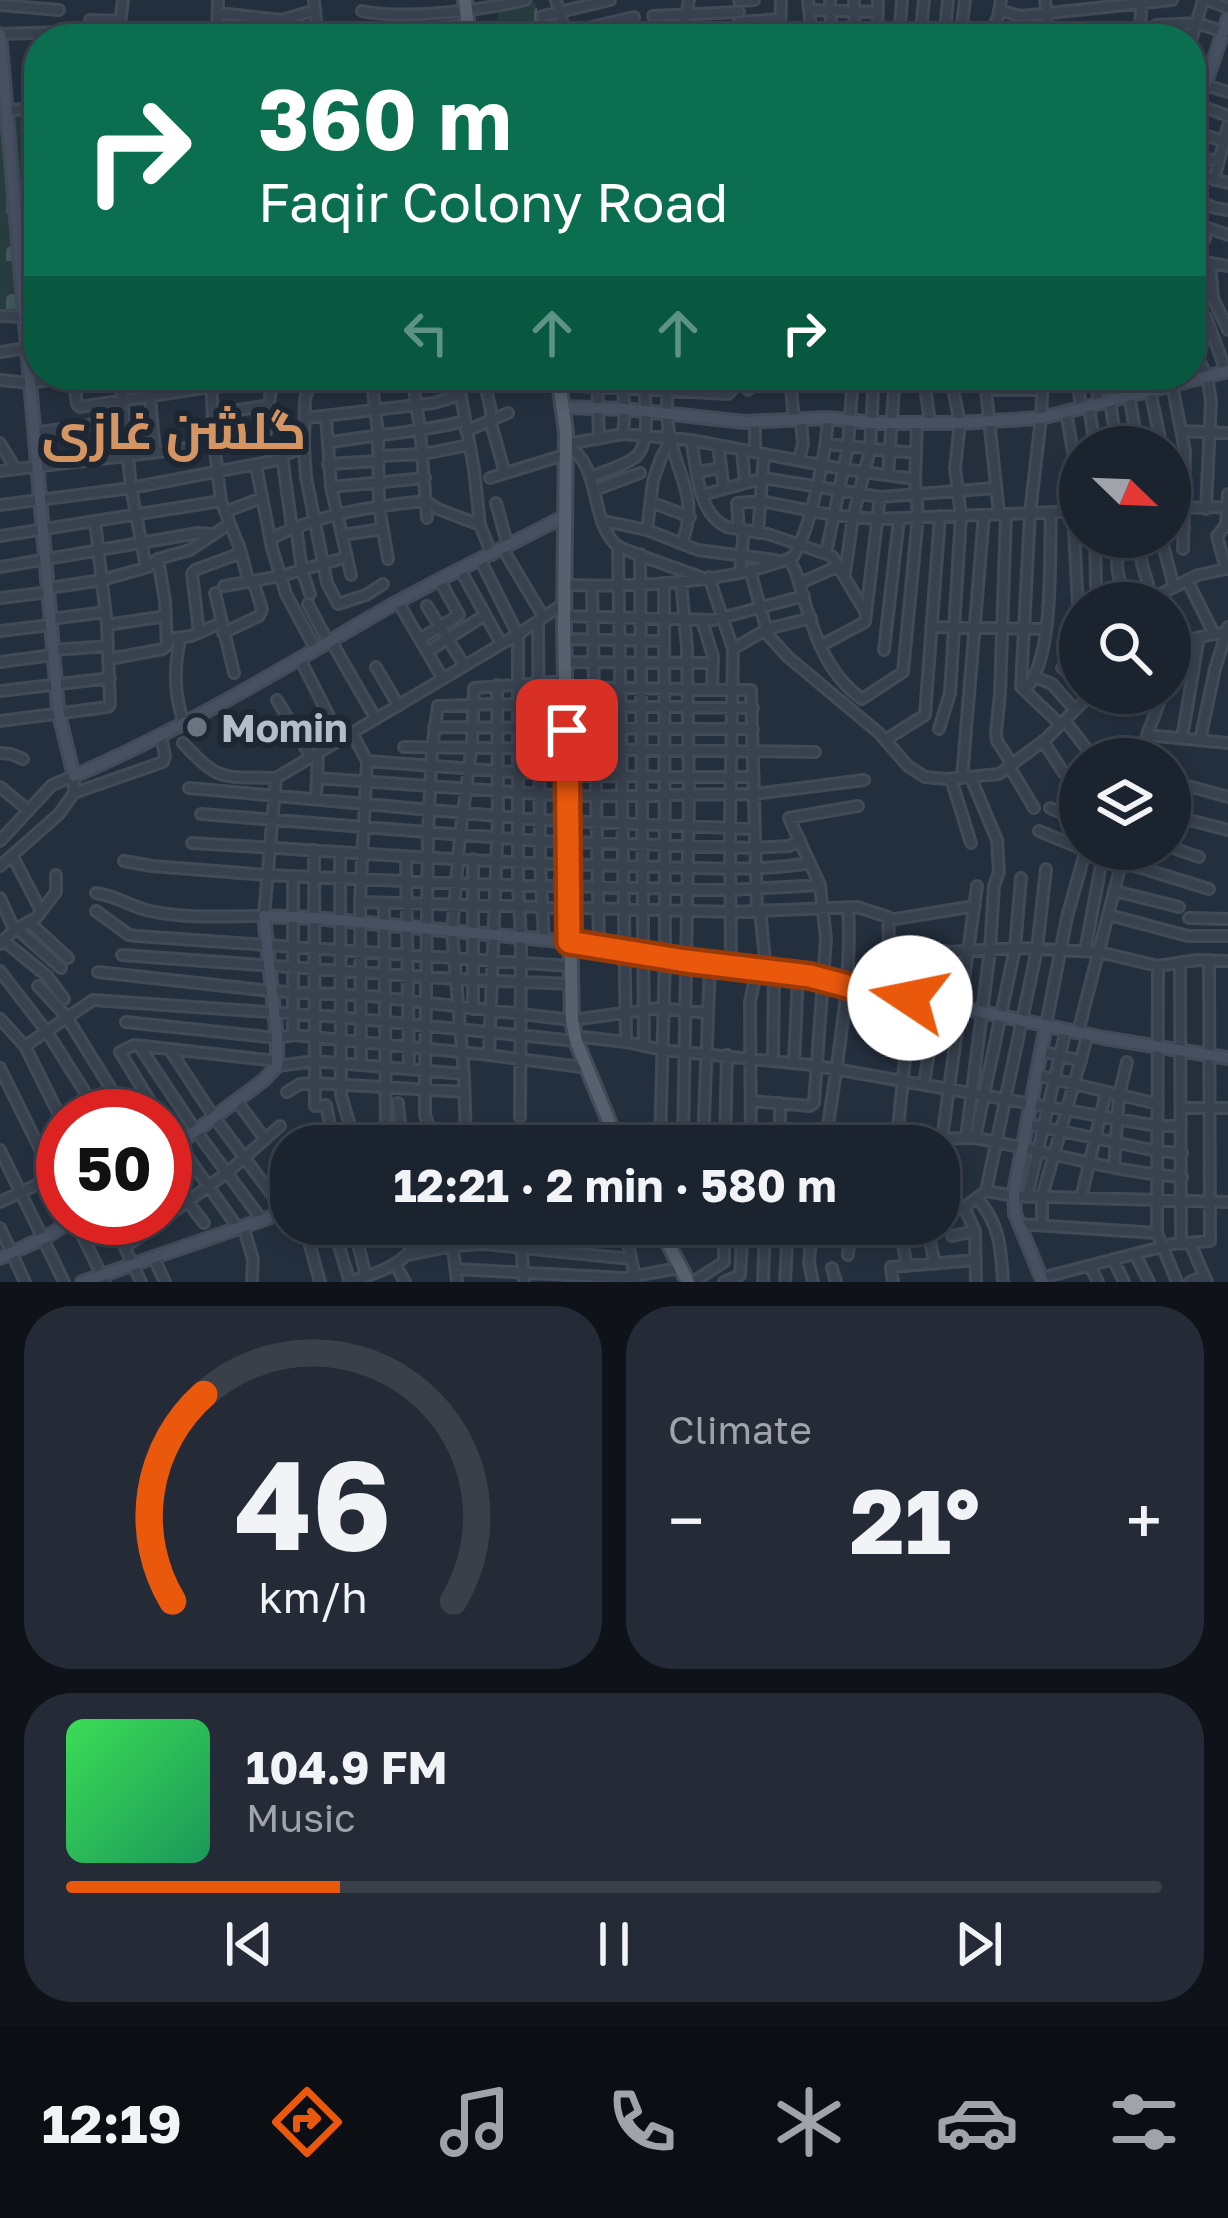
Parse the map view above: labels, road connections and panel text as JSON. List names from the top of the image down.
{
  "districts": ["گلشن غازی"],
  "places": ["Momin"],
  "north": "bottom right",
  "page": {
    "turn": ["360 m", "Faqir Colony Road"],
    "limit": "50",
    "trip": "12:21 · 2 min · 580 m",
    "tile": "Climate",
    "heat": ["−", "21°", "+"],
    "song": ["104.9 FM", "Music"],
    "tabs": "12:19",
    "gauge": ["46", "km/h"]
  }
}
